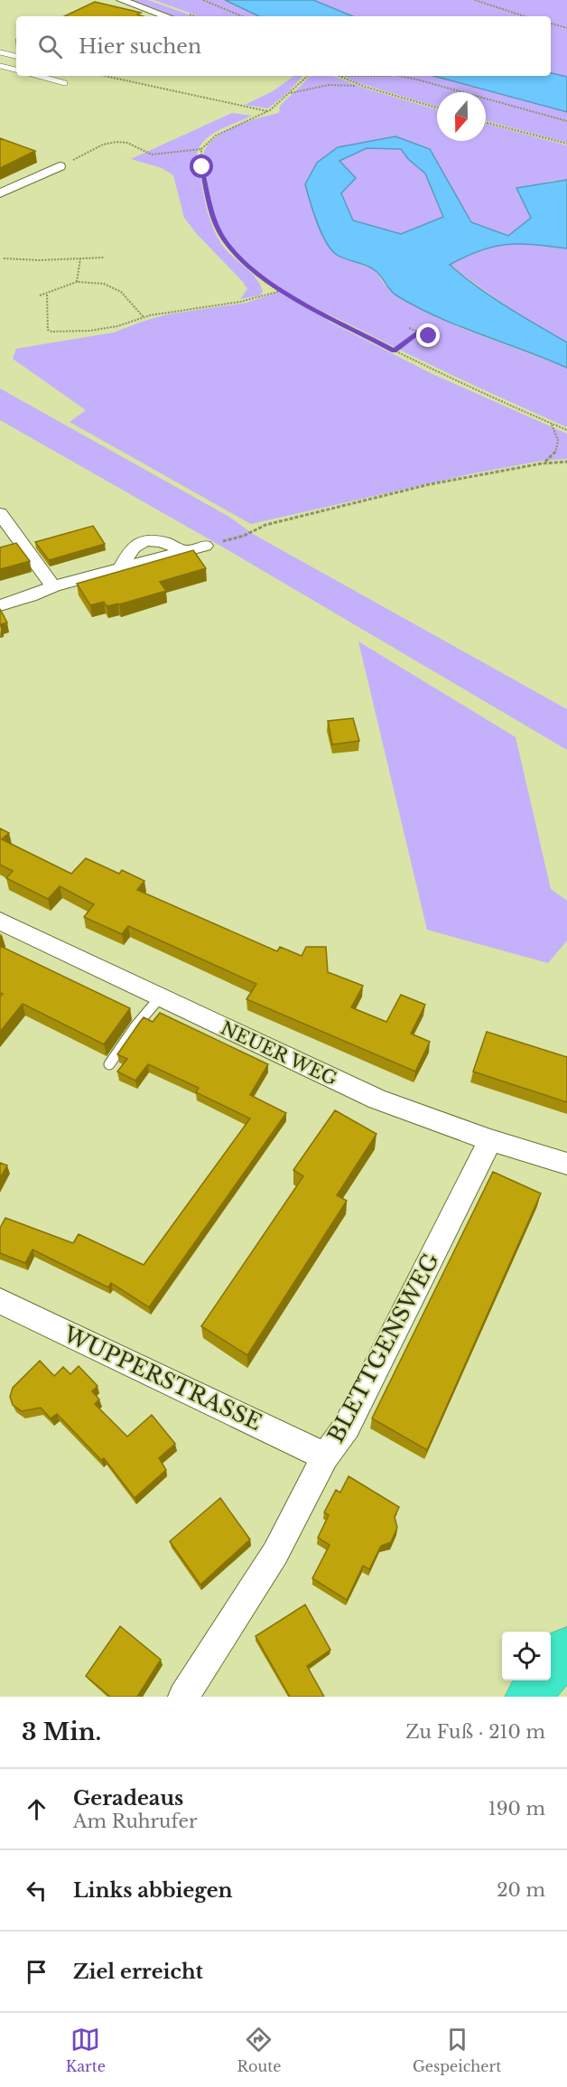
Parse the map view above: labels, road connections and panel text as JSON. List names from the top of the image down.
{
  "streets": {
    "street": ["NEUER WEG", "BLETTGENSWEG", "WUPPERSTRASSE"]
  },
  "crossings": [
    ["NEUER WEG", "BLETTGENSWEG"],
    ["BLETTGENSWEG", "WUPPERSTRASSE"]
  ],
  "north": "bottom",
  "page": {
    "search": "Hier suchen",
    "heading": ["3 Min.", "Zu Fuß · 210 m"],
    "list": [
      ["Geradeaus", "Am Ruhrufer", "190 m"],
      ["Links abbiegen", "20 m"],
      "Ziel erreicht"
    ],
    "nav": ["Karte", "Route", "Gespeichert"]
  }
}
